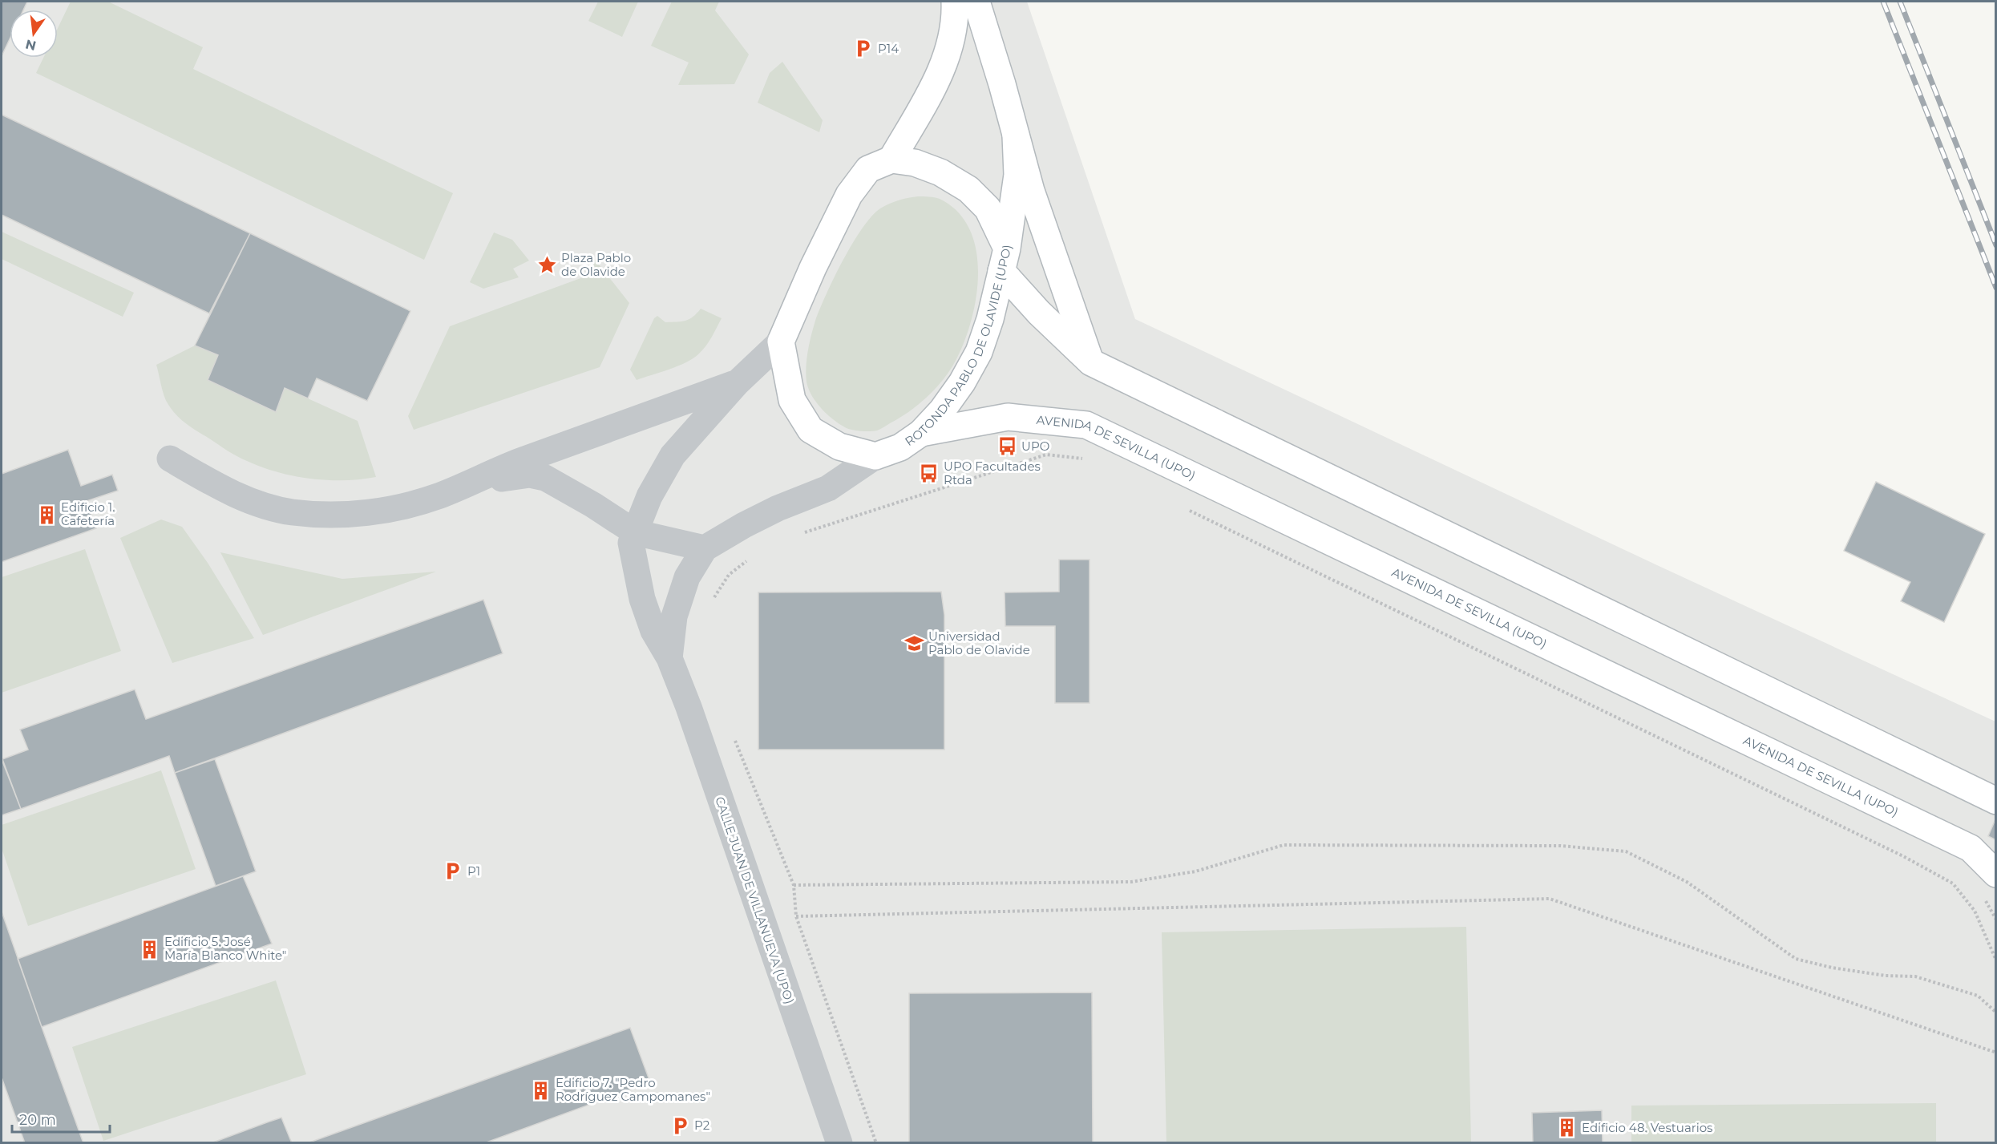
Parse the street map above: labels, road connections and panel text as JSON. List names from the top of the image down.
{
  "streets": {
    "street": ["ROTONDA PABLO DE OLAVIDE (UPO)", "AVENIDA DE SEVILLA (UPO)", "CALLE JUAN DE VILLANUEVA (UPO)"]
  },
  "crossings": [
    ["ROTONDA PABLO DE OLAVIDE (UPO)", "AVENIDA DE SEVILLA (UPO)"]
  ],
  "places": {
    "parking": ["P14", "P1", "P2"],
    "place": ["Plaza Pablo de Olavide"],
    "bus stop": ["UPO", "UPO Facultades Rtda"],
    "building": [
      "Edificio 1. Cafetería",
      "Edificio 5. José María Blanco White\"",
      "Edificio 7. \"Pedro Rodríguez Campomanes\"",
      "Edificio 48. Vestuarios"
    ],
    "school or university": ["Universidad Pablo de Olavide"]
  },
  "scale_bar": "20 m",
  "north": "bottom"
}
